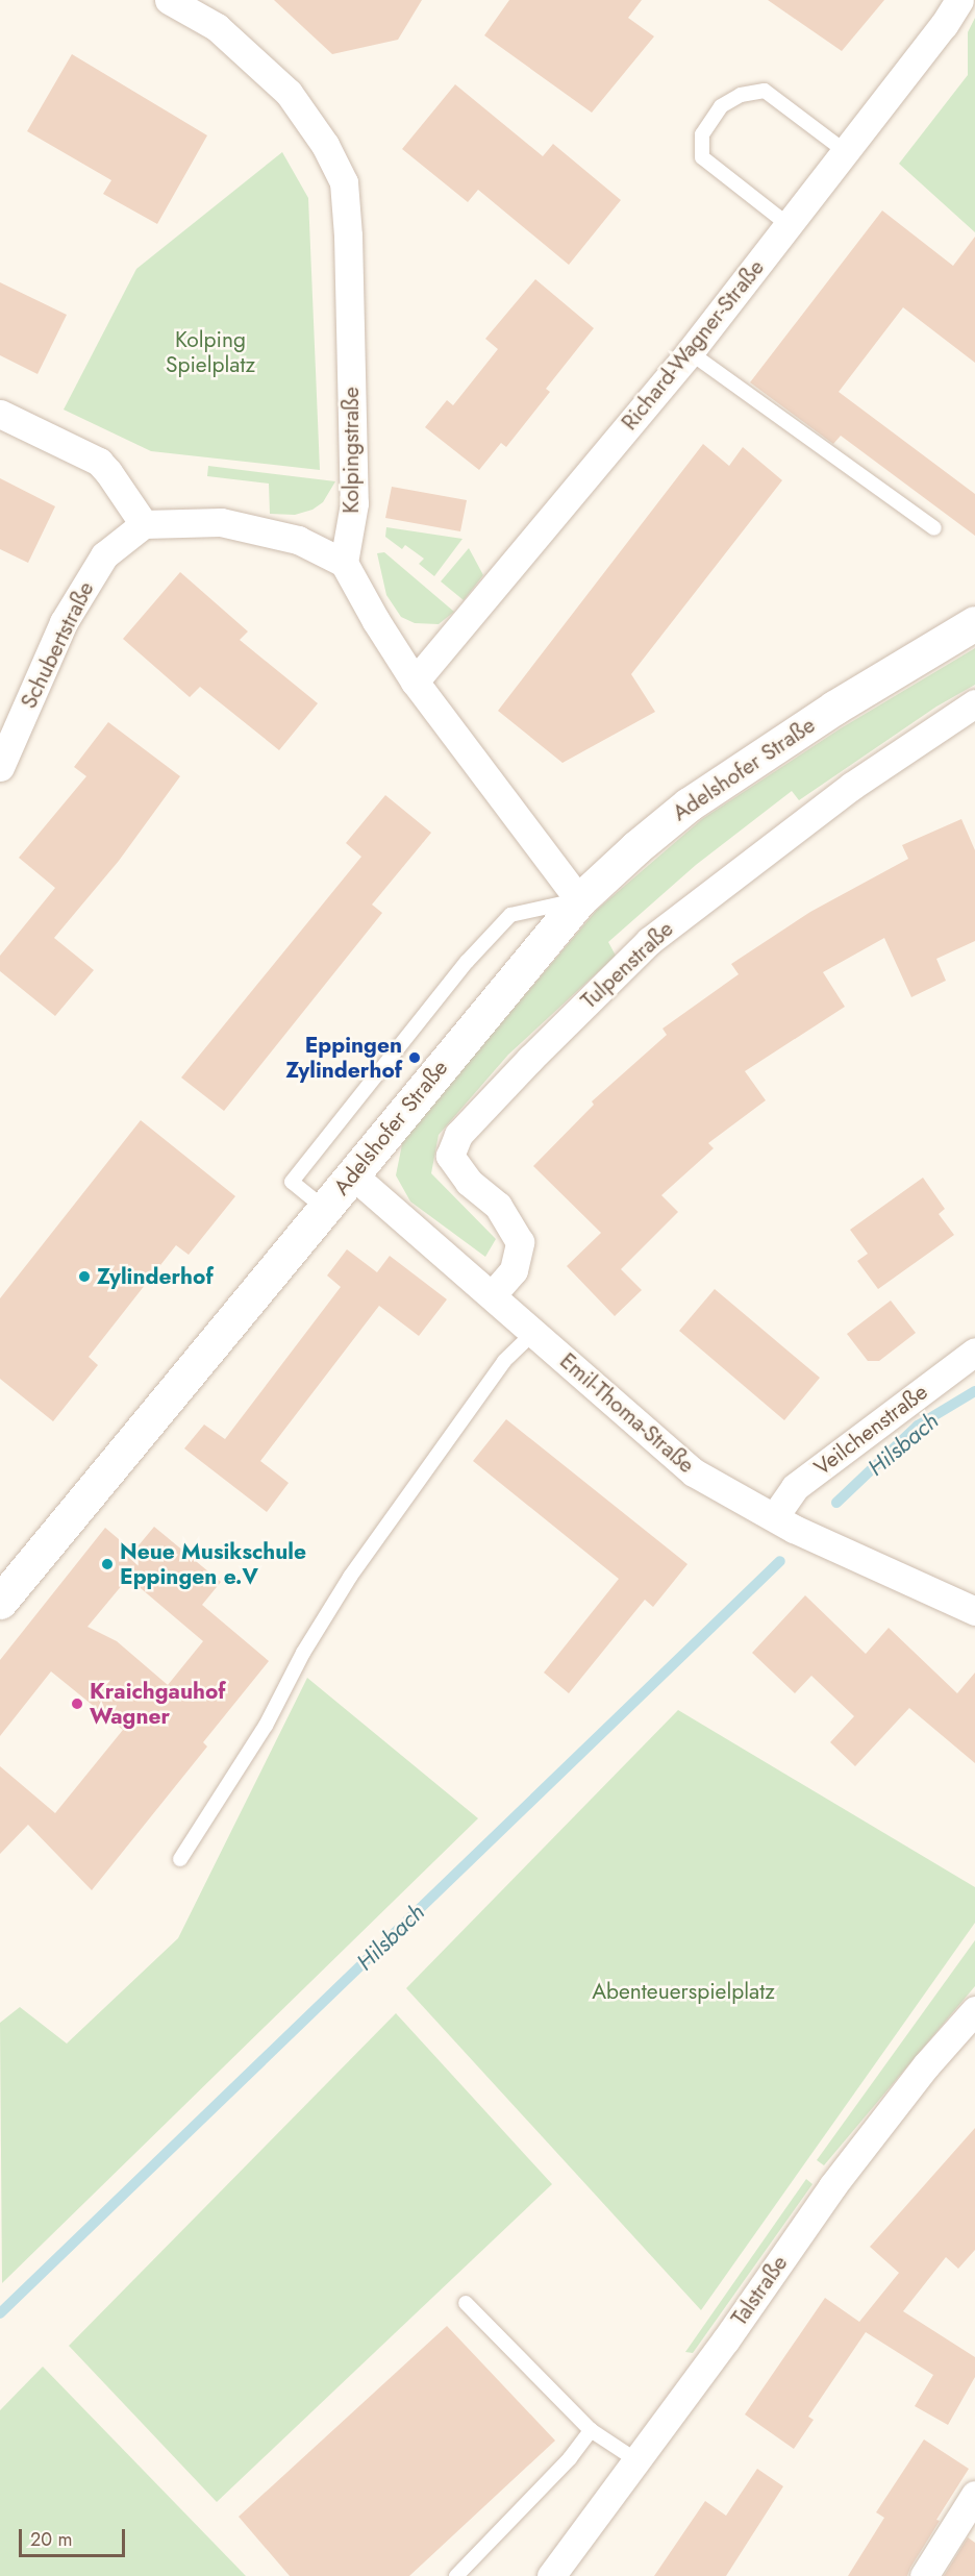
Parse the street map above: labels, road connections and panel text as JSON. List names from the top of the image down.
{
  "streets": {
    "street": [
      "Richard-Wagner-Straße",
      "Kolpingstraße",
      "Schubertstraße",
      "Adelshofer Straße",
      "Tulpenstraße",
      "Emil-Thoma-Straße",
      "Veilchenstraße",
      "Talstraße"
    ]
  },
  "crossings": [
    ["Adelshofer Straße", "Emil-Thoma-Straße"],
    ["Tulpenstraße", "Emil-Thoma-Straße"],
    ["Emil-Thoma-Straße", "Veilchenstraße"]
  ],
  "water": ["Hilsbach"],
  "parks": ["Kolping Spielplatz", "Abenteuerspielplatz"],
  "places": [
    "Eppingen Zylinderhof",
    "Zylinderhof",
    "Neue Musikschule Eppingen e.V",
    "Kraichgauhof Wagner"
  ],
  "scale_bar": "20 m"
}
